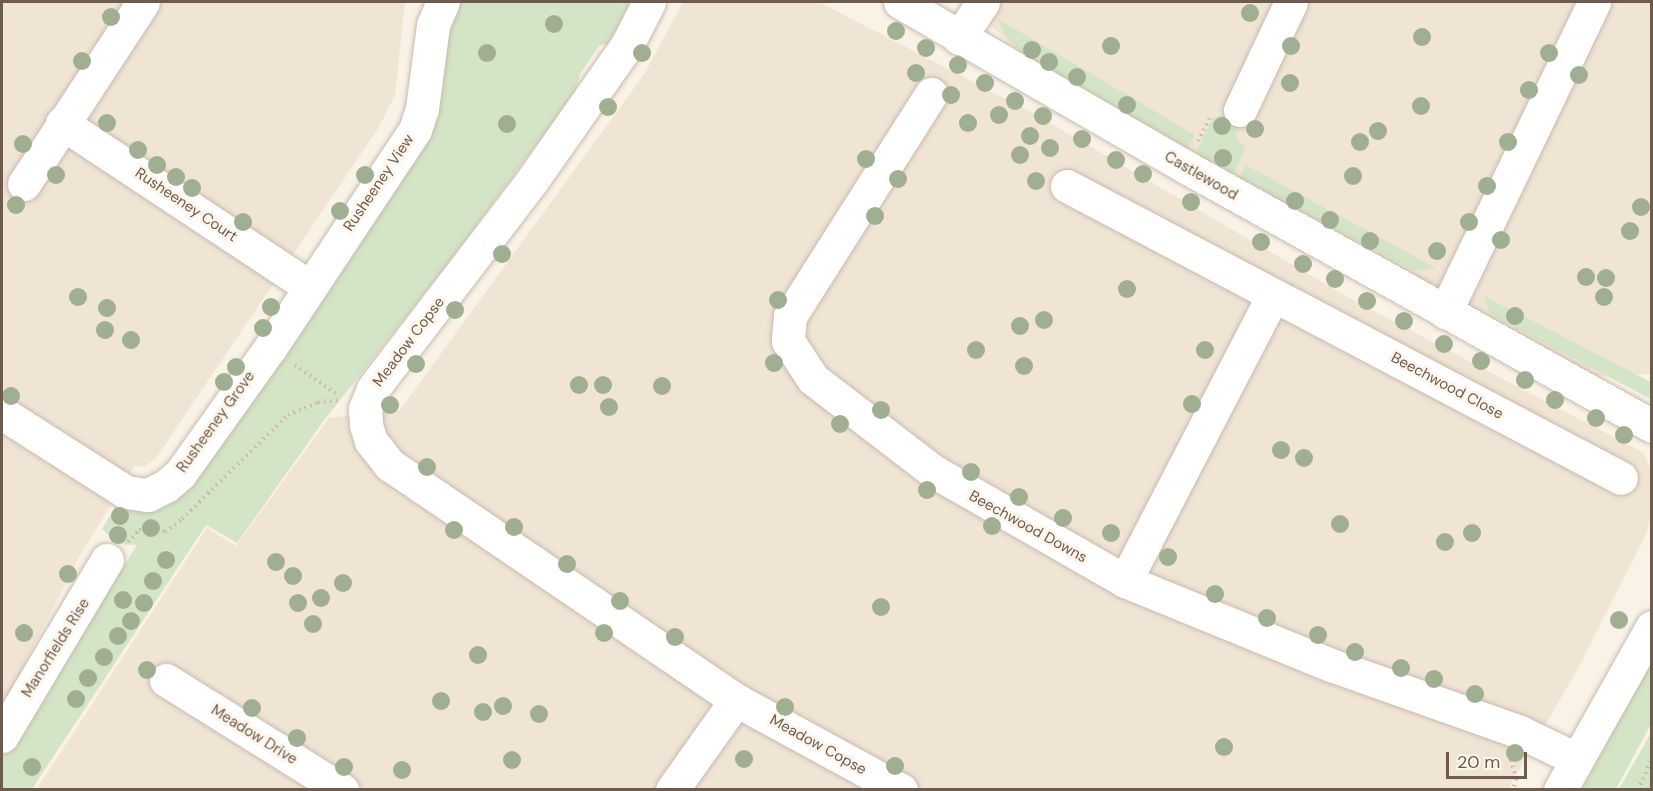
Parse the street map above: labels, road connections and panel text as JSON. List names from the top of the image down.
{
  "streets": {
    "street": [
      "Castlewood",
      "Rusheeney View",
      "Rusheeney Court",
      "Meadow Copse",
      "Beechwood Close",
      "Rusheeney Grove",
      "Beechwood Downs",
      "Manorfields Rise",
      "Meadow Drive"
    ]
  },
  "crossings": [
    ["Rusheeney View", "Rusheeney Court"],
    ["Rusheeney View", "Rusheeney Grove"],
    ["Rusheeney Court", "Rusheeney Grove"]
  ],
  "scale_bar": "20 m"
}
